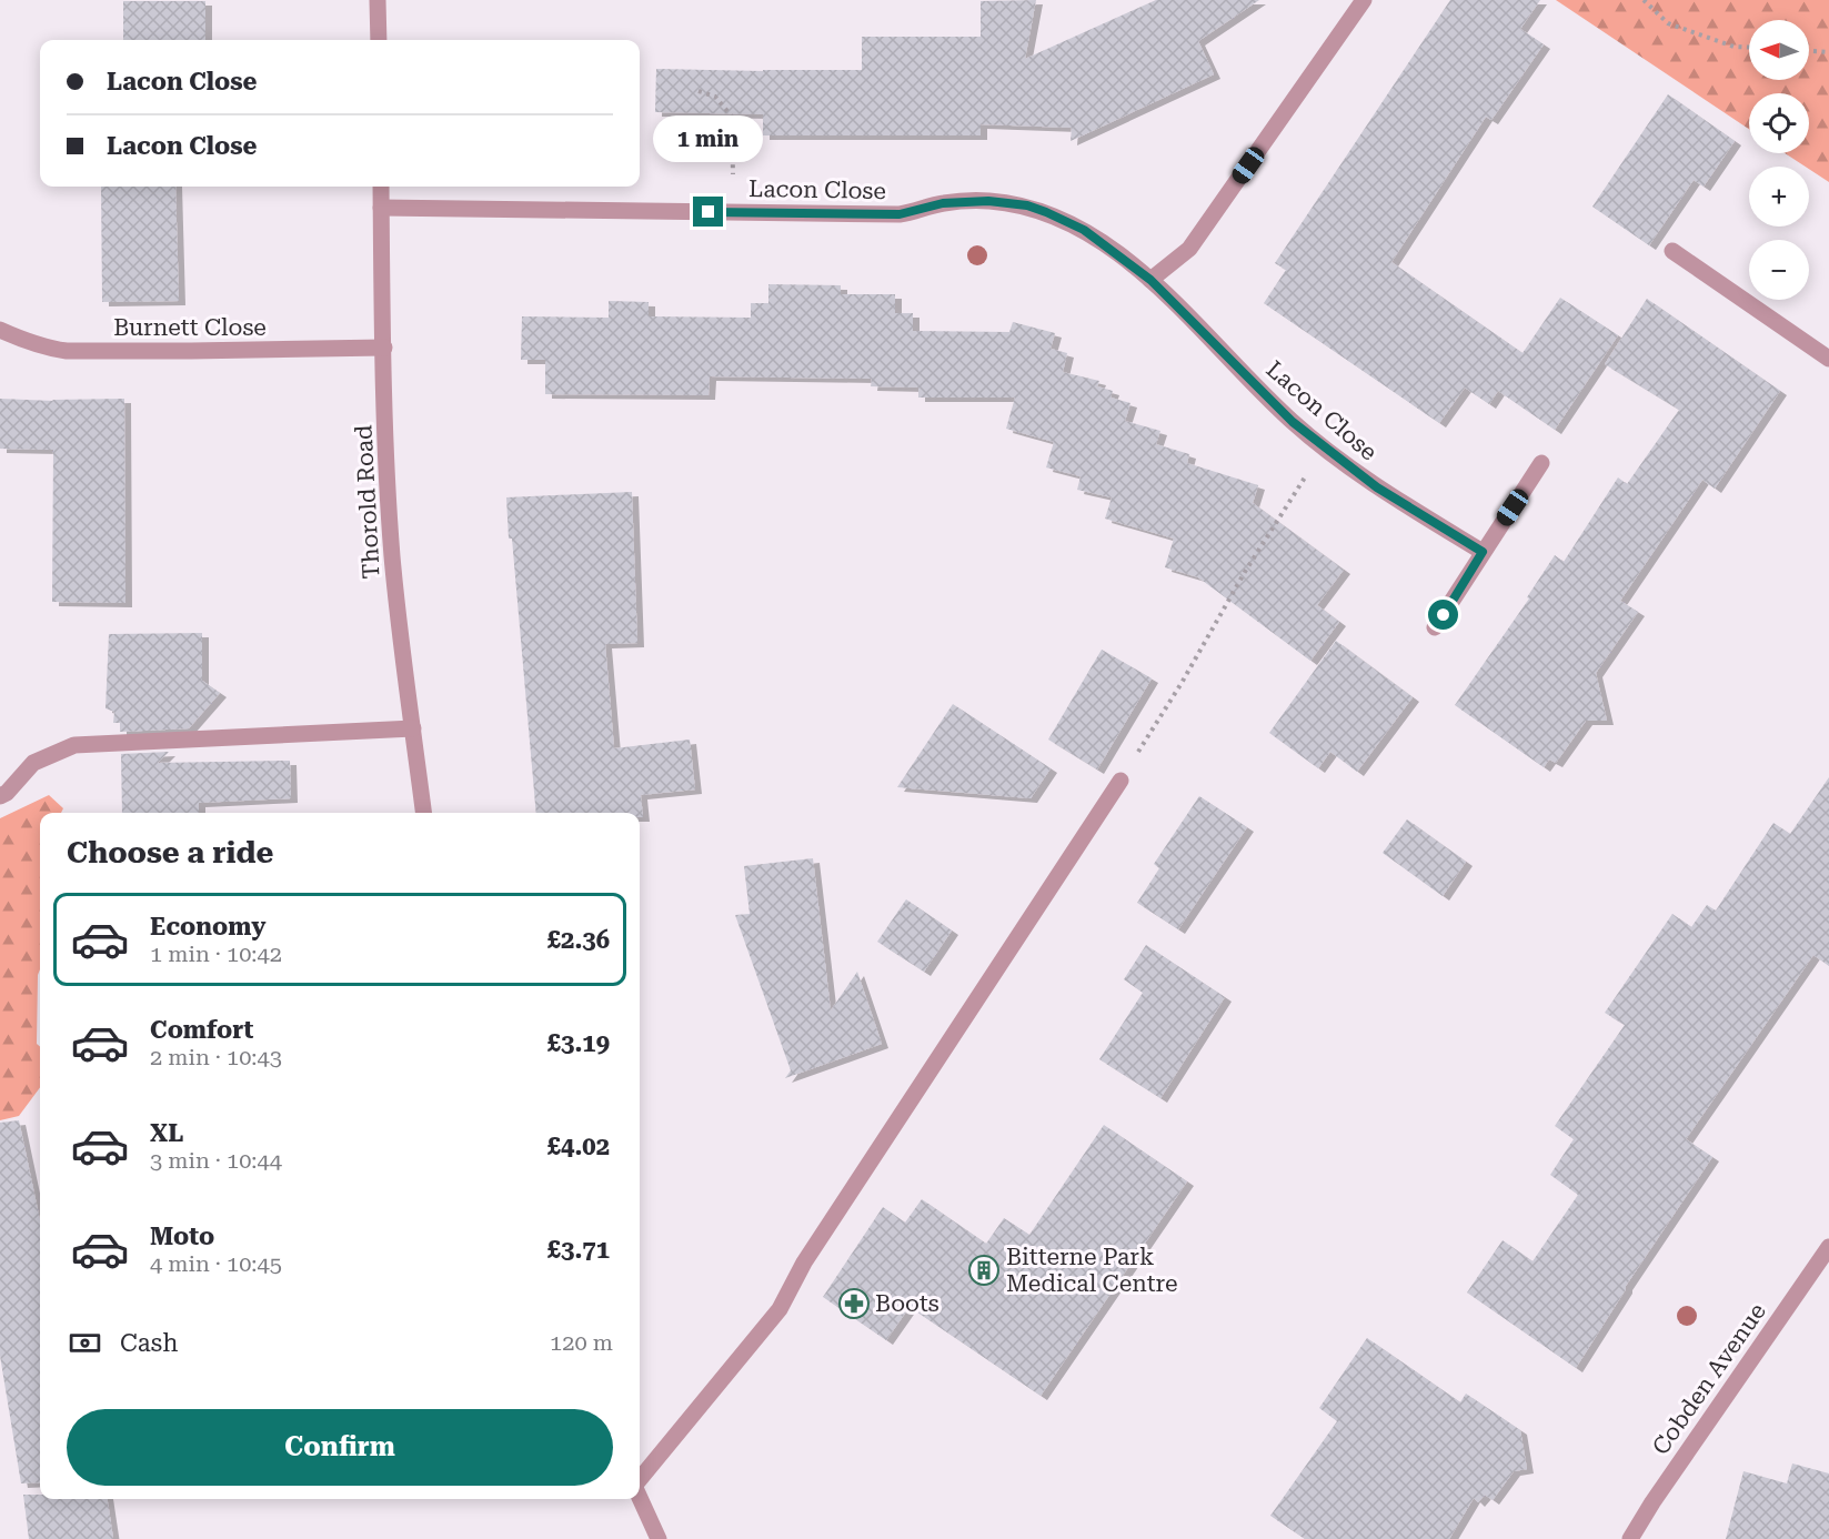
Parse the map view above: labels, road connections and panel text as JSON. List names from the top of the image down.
{
  "streets": {
    "street": [
      "Lacon Close",
      "Burnett Close",
      "Thorold Road",
      "Cobden Avenue"
    ]
  },
  "crossings": [
    ["Lacon Close", "Thorold Road"],
    ["Burnett Close", "Thorold Road"]
  ],
  "places": {
    "building": ["Bitterne Park Medical Centre"],
    "pharmacy": ["Boots"]
  },
  "north": "left",
  "page": {
    "map_buttons": ["+", "−"],
    "banner": ["Lacon Close", "Lacon Close"],
    "bubble": "1 min",
    "heading": "Choose a ride",
    "list": [
      {
        "name": "Economy",
        "note": "1 min · 10:42",
        "value": "£2.36"
      },
      {
        "name": "Comfort",
        "note": "2 min · 10:43",
        "value": "£3.19"
      },
      {
        "name": "XL",
        "note": "3 min · 10:44",
        "value": "£4.02"
      },
      {
        "name": "Moto",
        "note": "4 min · 10:45",
        "value": "£3.71"
      }
    ],
    "pay": ["Cash", "120 m"],
    "buttons": "Confirm"
  }
}
